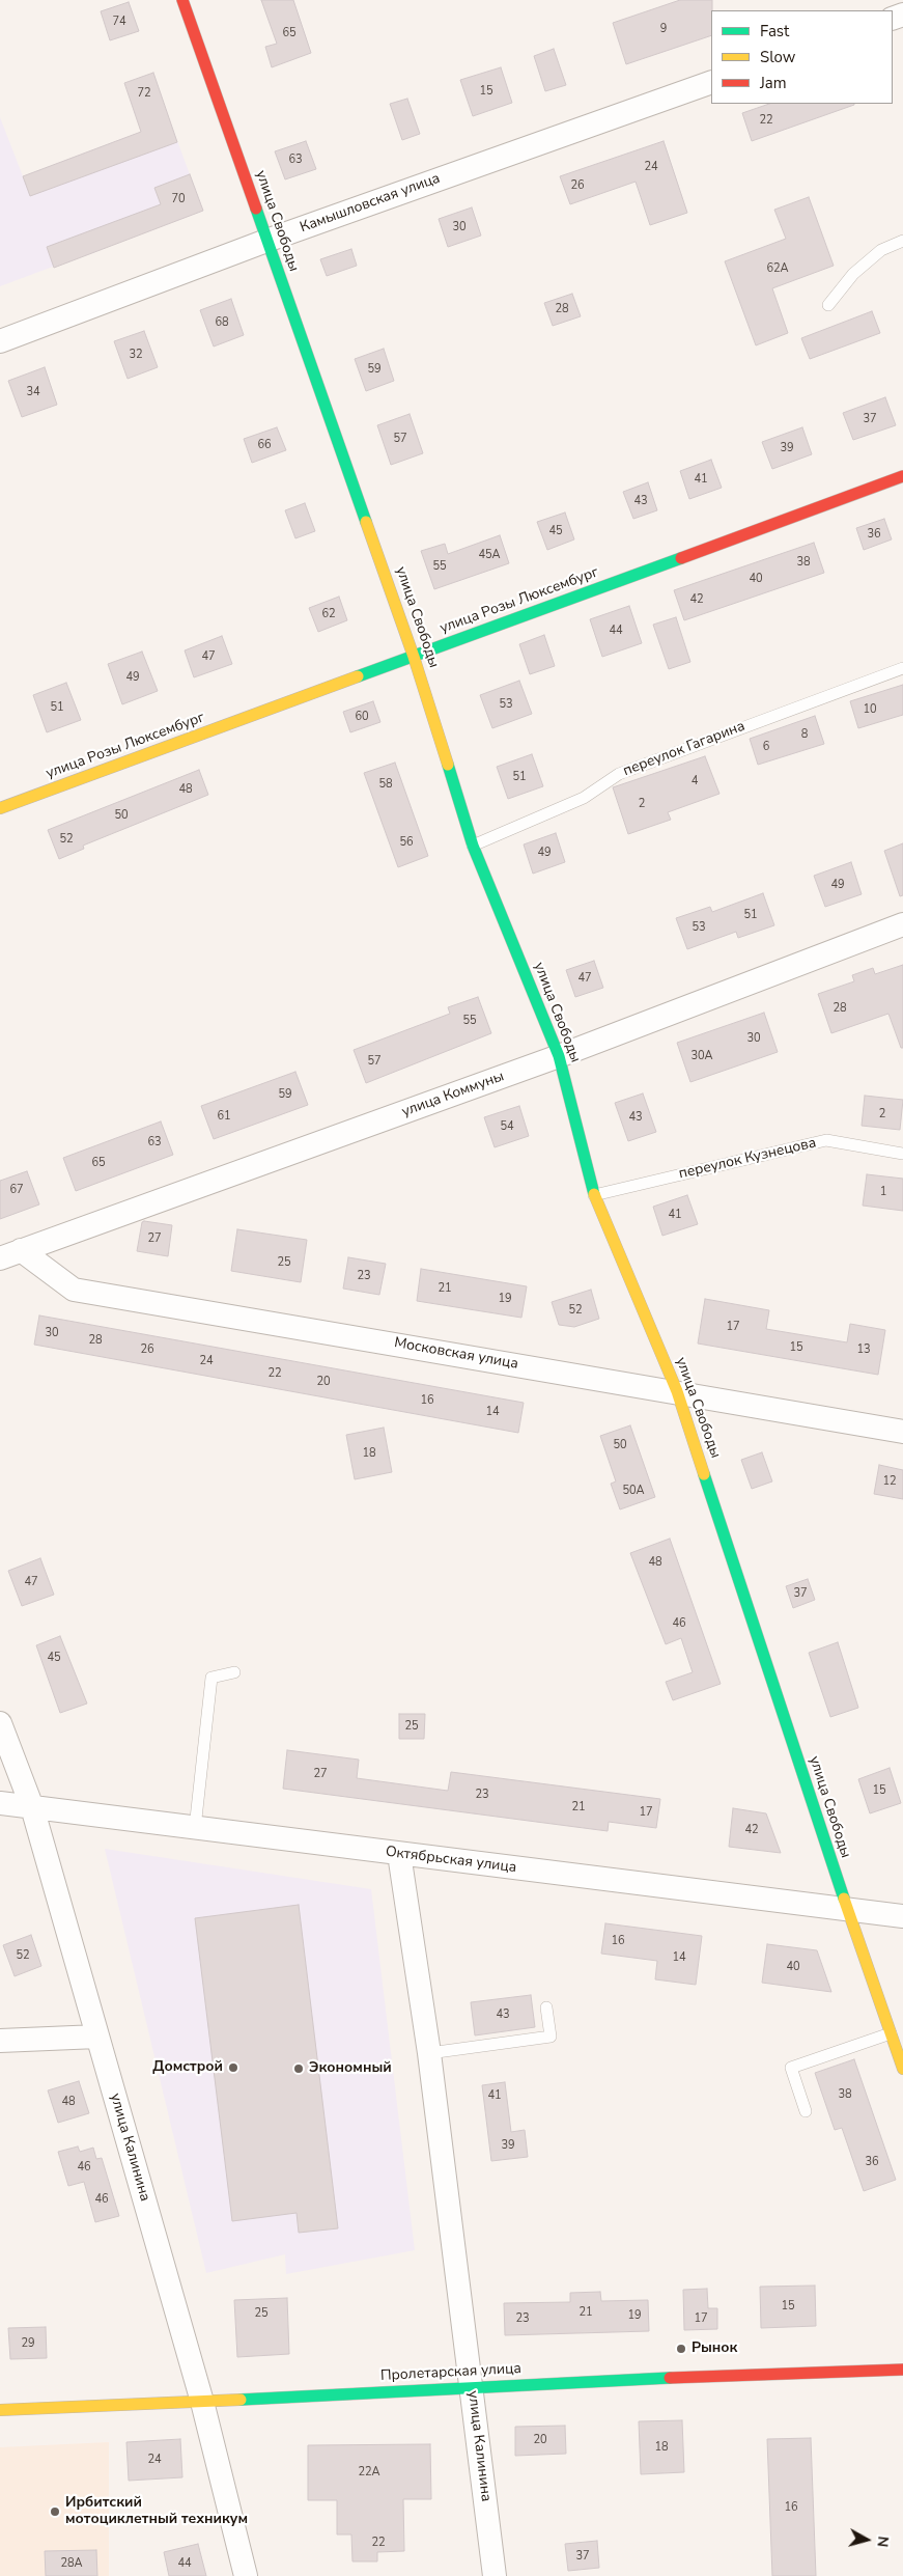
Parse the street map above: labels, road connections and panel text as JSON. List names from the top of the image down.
{
  "streets": {
    "street": [
      "Камышловская улица",
      "улица Свободы",
      "улица Розы Люксембург",
      "улица Коммуны",
      "Московская улица",
      "Октябрьская улица",
      "улица Калинина",
      "Пролетарская улица"
    ],
    "lane": ["переулок Гагарина", "переулок Кузнецова"]
  },
  "crossings": [
    ["Камышловская улица", "улица Свободы"],
    ["улица Свободы", "улица Розы Люксембург"],
    ["улица Свободы", "переулок Гагарина"],
    ["улица Свободы", "улица Коммуны"],
    ["улица Свободы", "переулок Кузнецова"],
    ["улица Свободы", "Московская улица"],
    ["улица Свободы", "Октябрьская улица"],
    ["улица Коммуны", "Московская улица"],
    ["Октябрьская улица", "улица Калинина"],
    ["улица Калинина", "Пролетарская улица"]
  ],
  "places": [
    "Домстрой",
    "Экономный",
    "Рынок",
    "Ирбитский мотоциклетный техникум"
  ],
  "house_numbers": [
    "74",
    "9",
    "65",
    "15",
    "72",
    "22",
    "63",
    "24",
    "26",
    "70",
    "30",
    "62А",
    "28",
    "68",
    "32",
    "59",
    "34",
    "37",
    "57",
    "66",
    "39",
    "41",
    "43",
    "45",
    "36",
    "45А",
    "38",
    "55",
    "40",
    "42",
    "62",
    "44",
    "47",
    "49",
    "53",
    "51",
    "10",
    "60",
    "8",
    "6",
    "51",
    "4",
    "58",
    "48",
    "2",
    "50",
    "52",
    "56",
    "49",
    "49",
    "51",
    "53",
    "47",
    "28",
    "55",
    "30",
    "30А",
    "57",
    "59",
    "2",
    "61",
    "43",
    "54",
    "63",
    "65",
    "67",
    "1",
    "41",
    "27",
    "25",
    "23",
    "21",
    "19",
    "52",
    "17",
    "30",
    "28",
    "15",
    "26",
    "13",
    "24",
    "22",
    "20",
    "16",
    "14",
    "50",
    "18",
    "12",
    "50А",
    "48",
    "47",
    "37",
    "46",
    "45",
    "25",
    "27",
    "15",
    "23",
    "21",
    "17",
    "42",
    "16",
    "52",
    "14",
    "40",
    "43",
    "38",
    "41",
    "48",
    "39",
    "36",
    "46",
    "46",
    "15",
    "21",
    "25",
    "19",
    "23",
    "17",
    "29",
    "20",
    "18",
    "24",
    "22А",
    "16",
    "22",
    "37",
    "28А",
    "44"
  ],
  "legend": ["Fast", "Slow", "Jam"],
  "north": "right"
}
